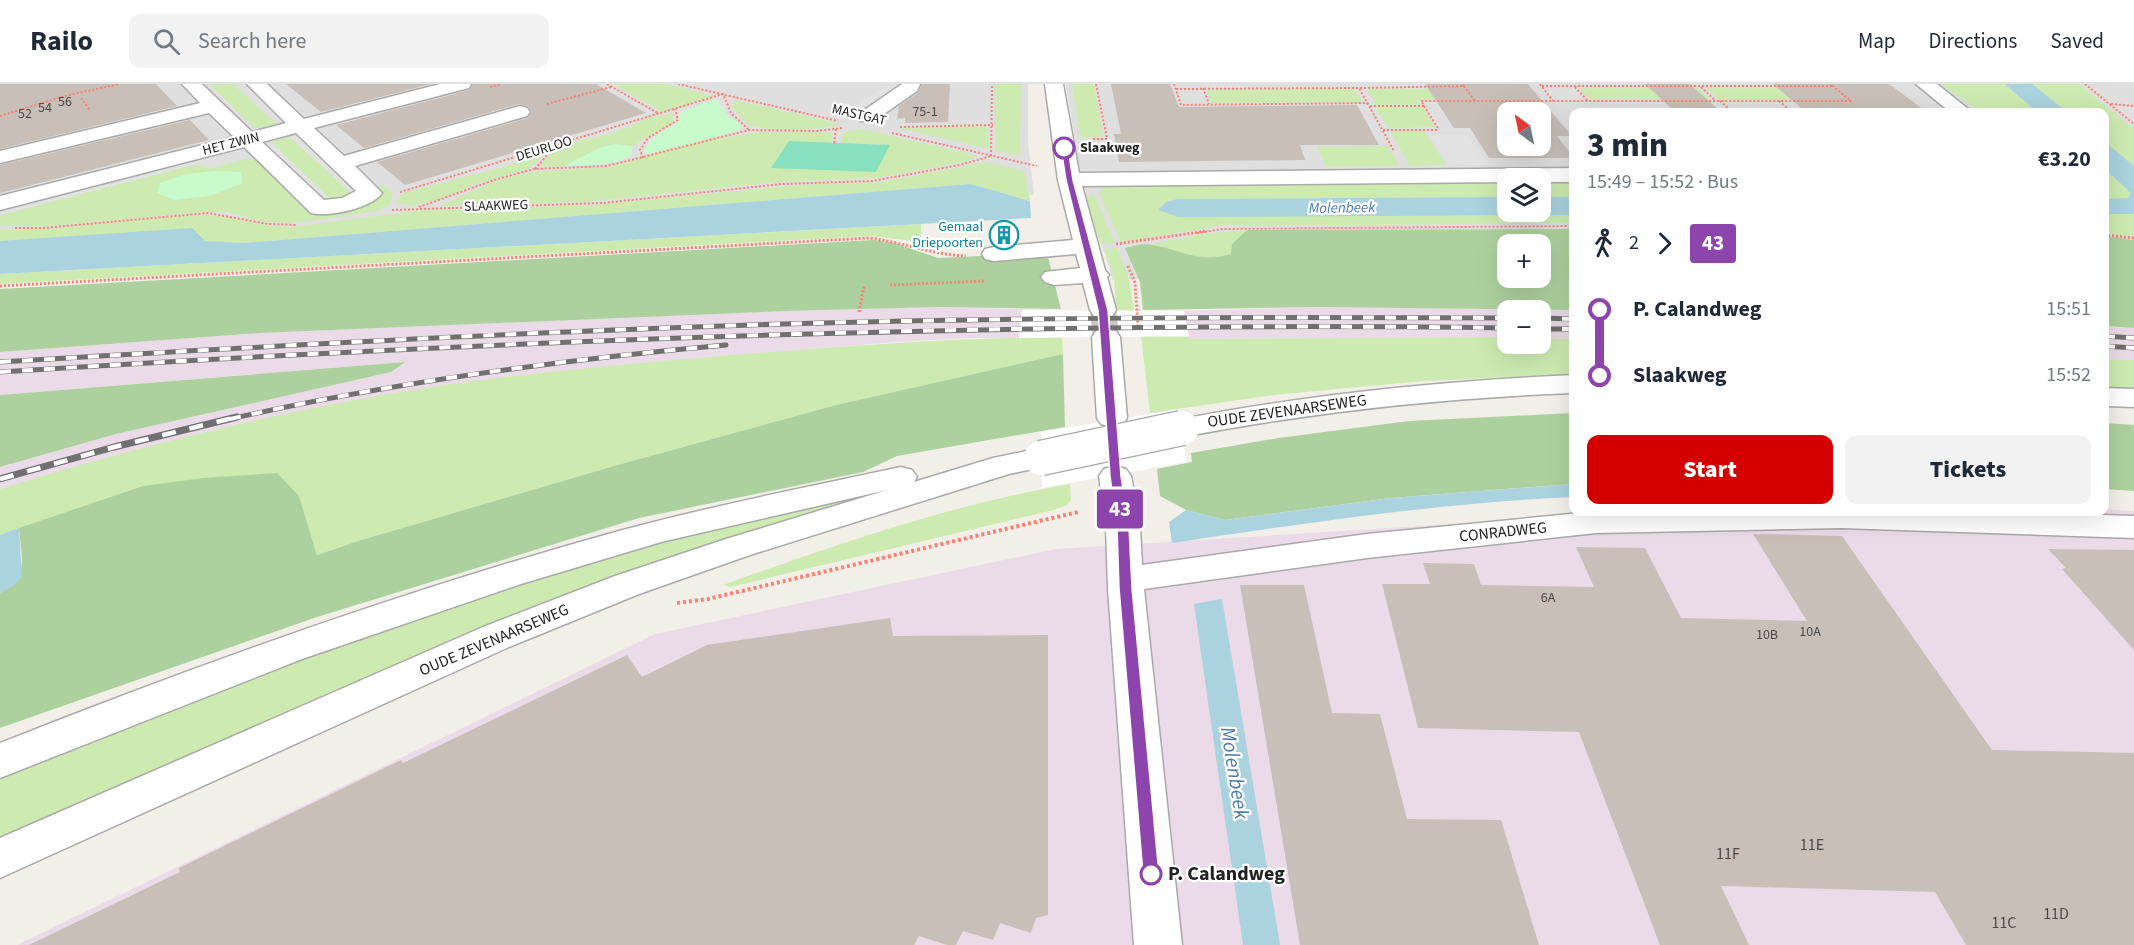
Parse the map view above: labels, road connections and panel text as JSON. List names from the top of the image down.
{
  "streets": {
    "street": ["HET ZWIN", "OUDE ZEVENAARSEWEG", "CONRADWEG"],
    "path": ["MASTGAT", "DEURLOO", "SLAAKWEG"]
  },
  "crossings": [
    ["MASTGAT", "DEURLOO"],
    ["MASTGAT", "SLAAKWEG"]
  ],
  "water": ["Molenbeek"],
  "places": {
    "other": ["Slaakweg", "P. Calandweg"],
    "building": ["Gemaal Driepoorten"]
  },
  "lines": ["bus line 43"],
  "house_numbers": [
    "56",
    "54",
    "75-1",
    "52",
    "6A",
    "10A",
    "10B",
    "11E",
    "11F",
    "11D",
    "11C"
  ],
  "north": "top left",
  "page": {
    "header": "Railo",
    "search": "Search here",
    "nav": ["Map", "Directions", "Saved"],
    "on_map": "43",
    "map_buttons": ["+", "−"],
    "heading": ["3 min", "15:49 – 15:52 · Bus", "€3.20"],
    "legs": ["2", "43"],
    "list": [
      {
        "name": "P. Calandweg",
        "value": "15:51"
      },
      {
        "name": "Slaakweg",
        "value": "15:52"
      }
    ],
    "buttons": ["Start", "Tickets"]
  }
}
